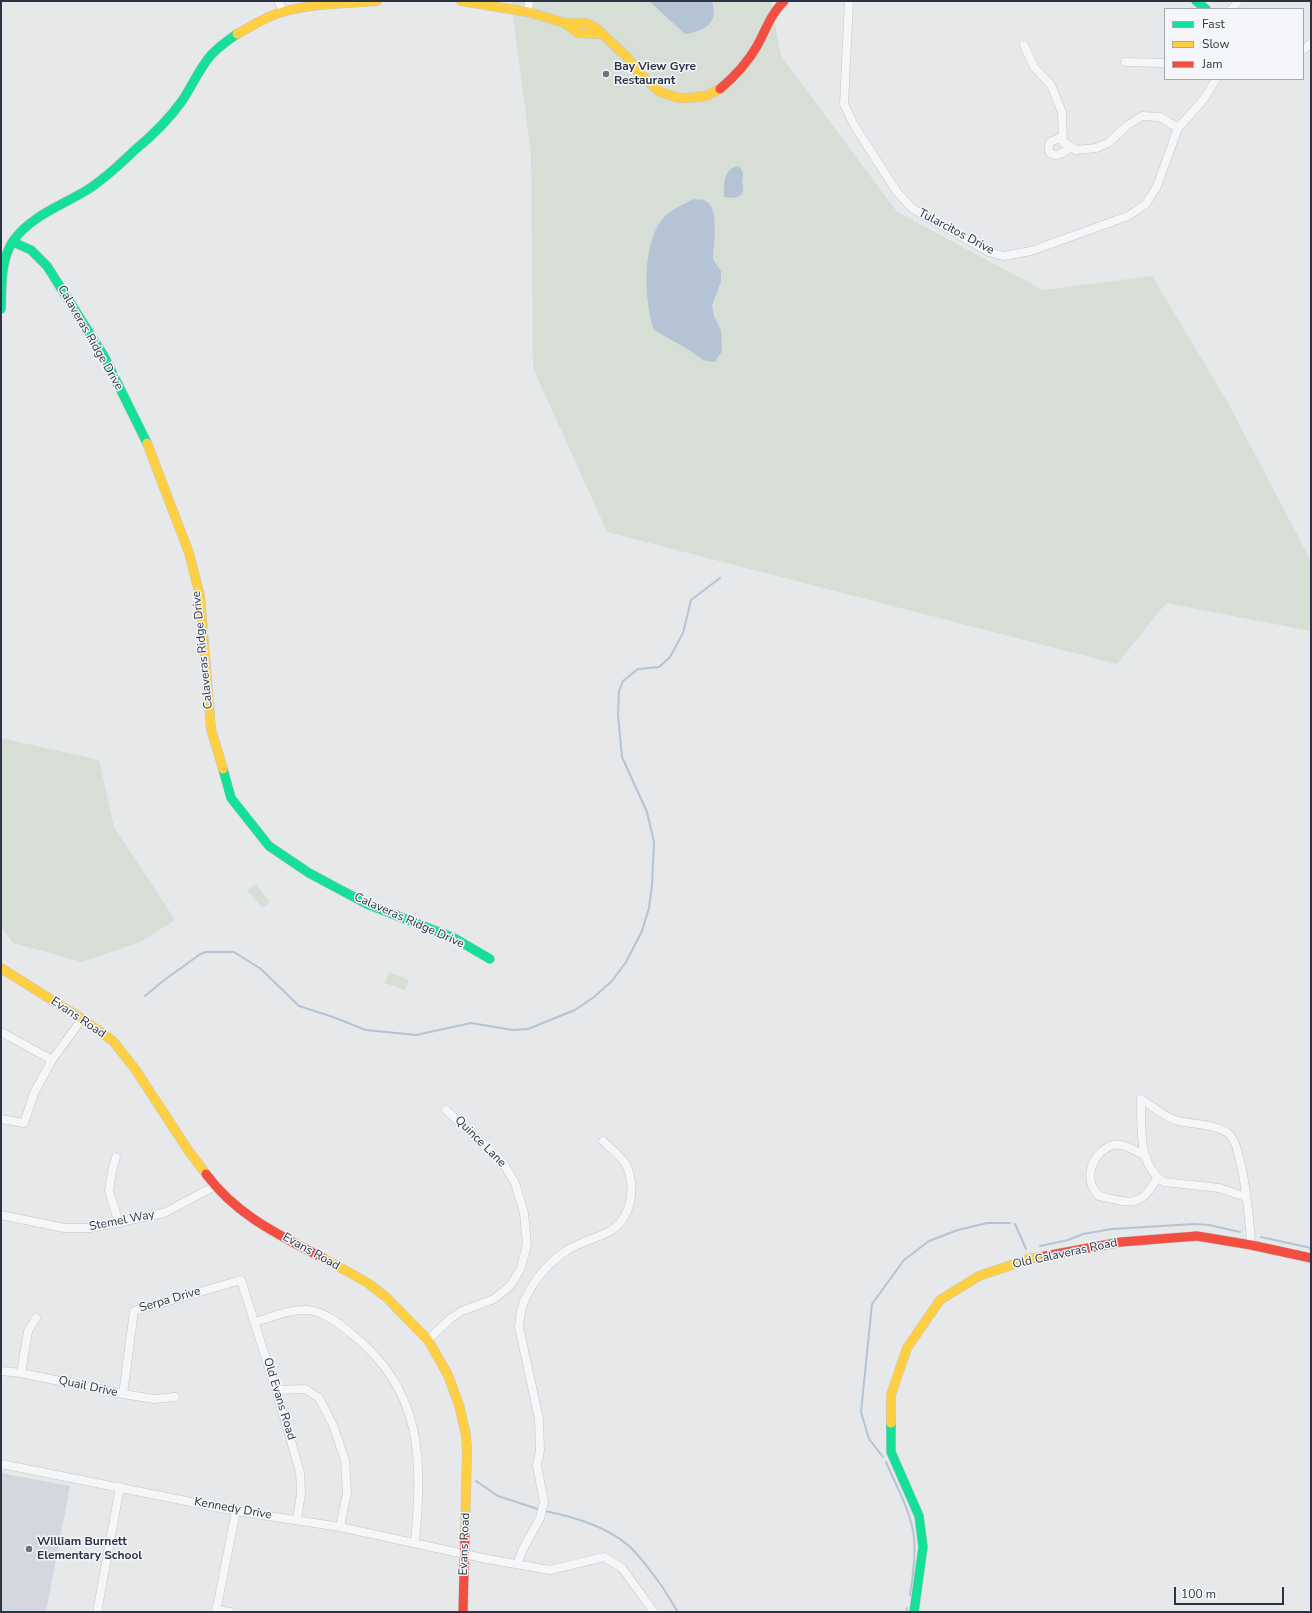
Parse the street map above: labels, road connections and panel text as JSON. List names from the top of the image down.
{
  "streets": {
    "street": [
      "Tularcitos Drive",
      "Calaveras Ridge Drive",
      "Evans Road",
      "Quince Lane",
      "Stemel Way",
      "Old Calaveras Road",
      "Serpa Drive",
      "Quail Drive",
      "Old Evans Road",
      "Kennedy Drive"
    ]
  },
  "crossings": [
    ["Evans Road", "Quince Lane"],
    ["Evans Road", "Stemel Way"],
    ["Evans Road", "Kennedy Drive"],
    ["Serpa Drive", "Quail Drive"],
    ["Serpa Drive", "Old Evans Road"],
    ["Old Evans Road", "Kennedy Drive"]
  ],
  "places": ["Bay View Gyre Restaurant", "William Burnett Elementary School"],
  "legend": ["Fast", "Slow", "Jam"],
  "scale_bar": "100 m"
}
